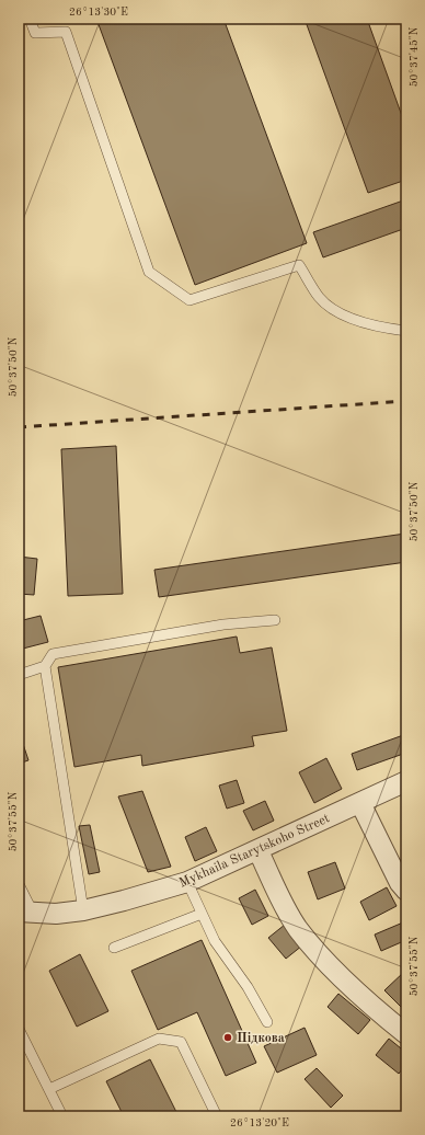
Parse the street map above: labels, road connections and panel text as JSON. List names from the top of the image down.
{
  "streets": {
    "street": ["Mykhaila Starytskoho Street"]
  },
  "places": ["Підкова"],
  "coordinates": [
    "26°13'30\"E",
    "50°37'45\"N",
    "50°37'50\"N",
    "50°37'55\"N",
    "26°13'20\"E"
  ]
}
